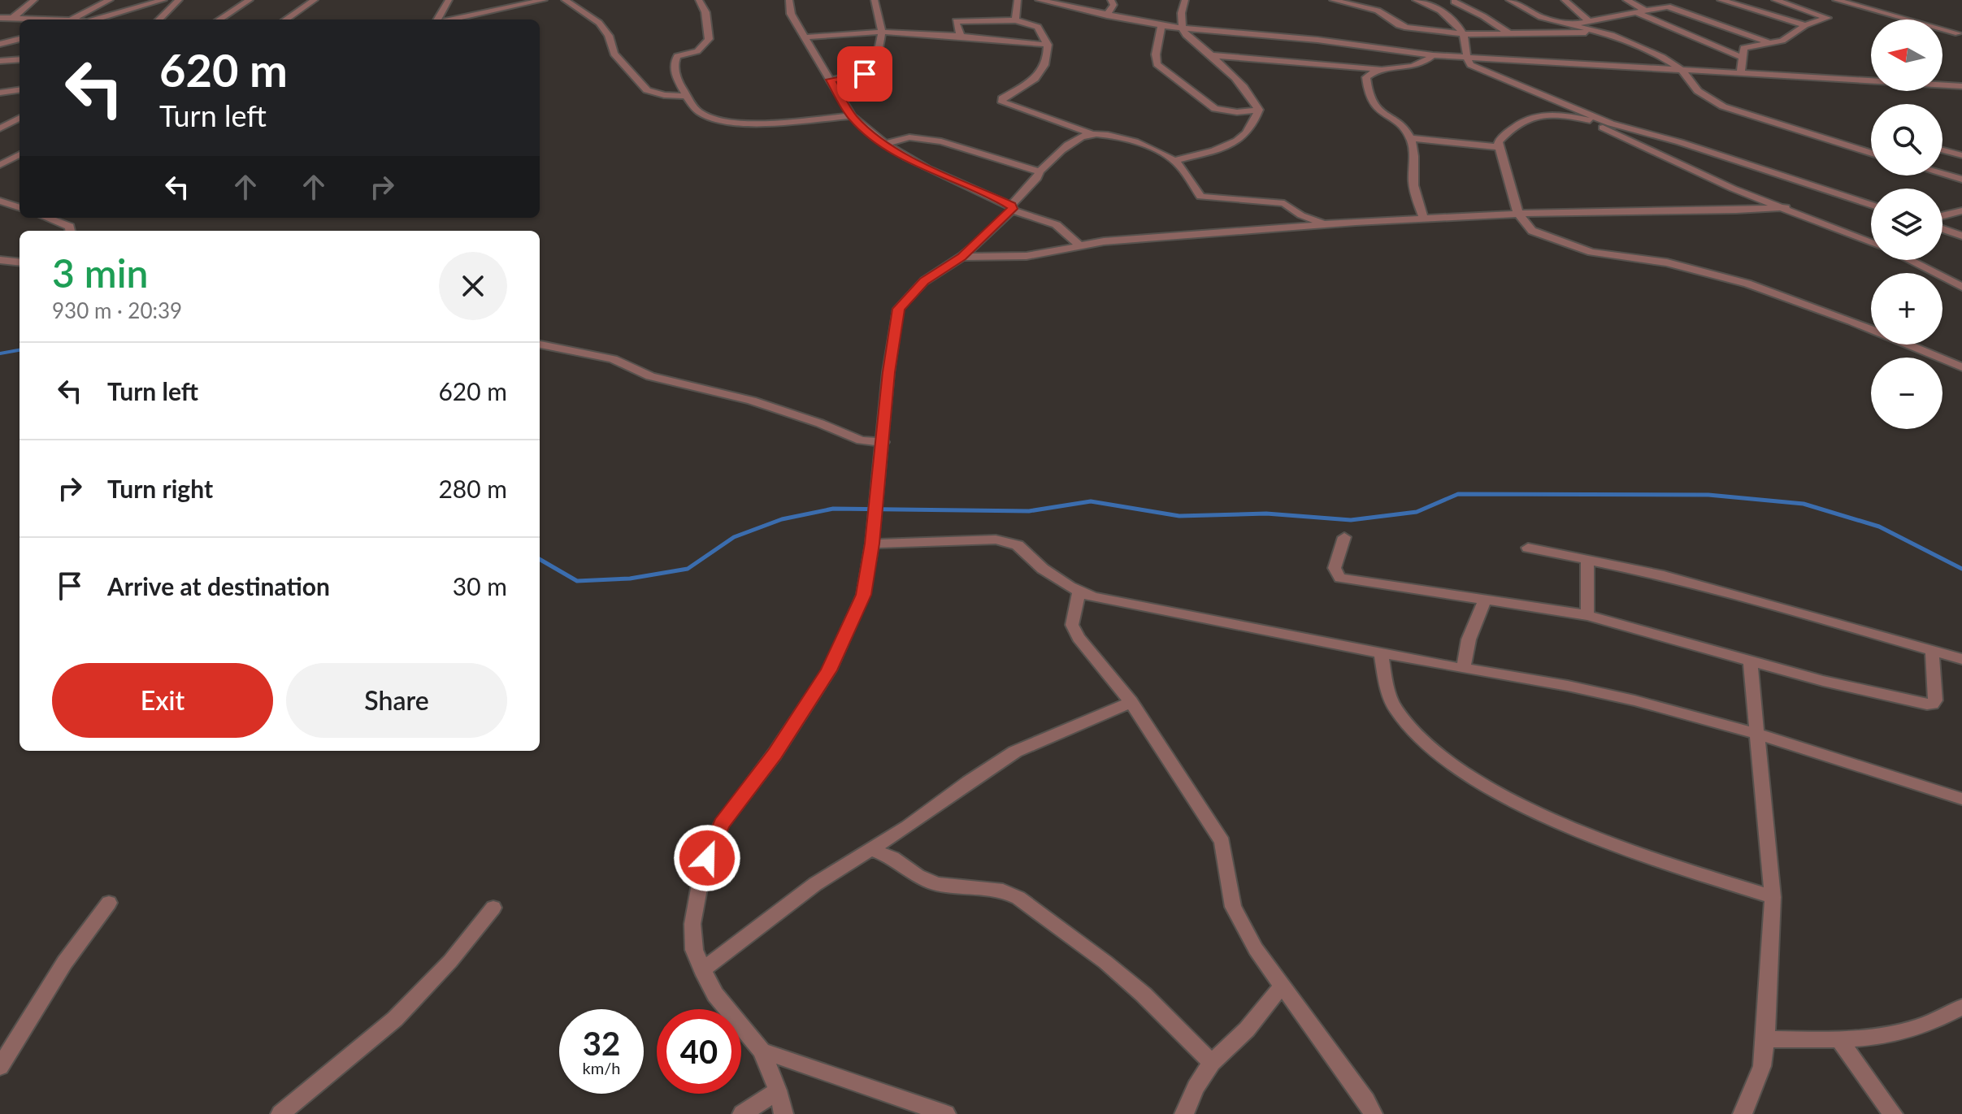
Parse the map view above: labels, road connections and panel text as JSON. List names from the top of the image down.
{
  "north": "left",
  "page": {
    "map_buttons": ["+", "−"],
    "turn": ["620 m", "Turn left"],
    "heading": ["3 min", "930 m · 20:39"],
    "list": [
      {
        "name": "Turn left",
        "value": "620 m"
      },
      {
        "name": "Turn right",
        "value": "280 m"
      },
      {
        "name": "Arrive at destination",
        "value": "30 m"
      }
    ],
    "buttons": ["Exit", "Share"],
    "speed": "32 km/h",
    "limit": "40"
  }
}
